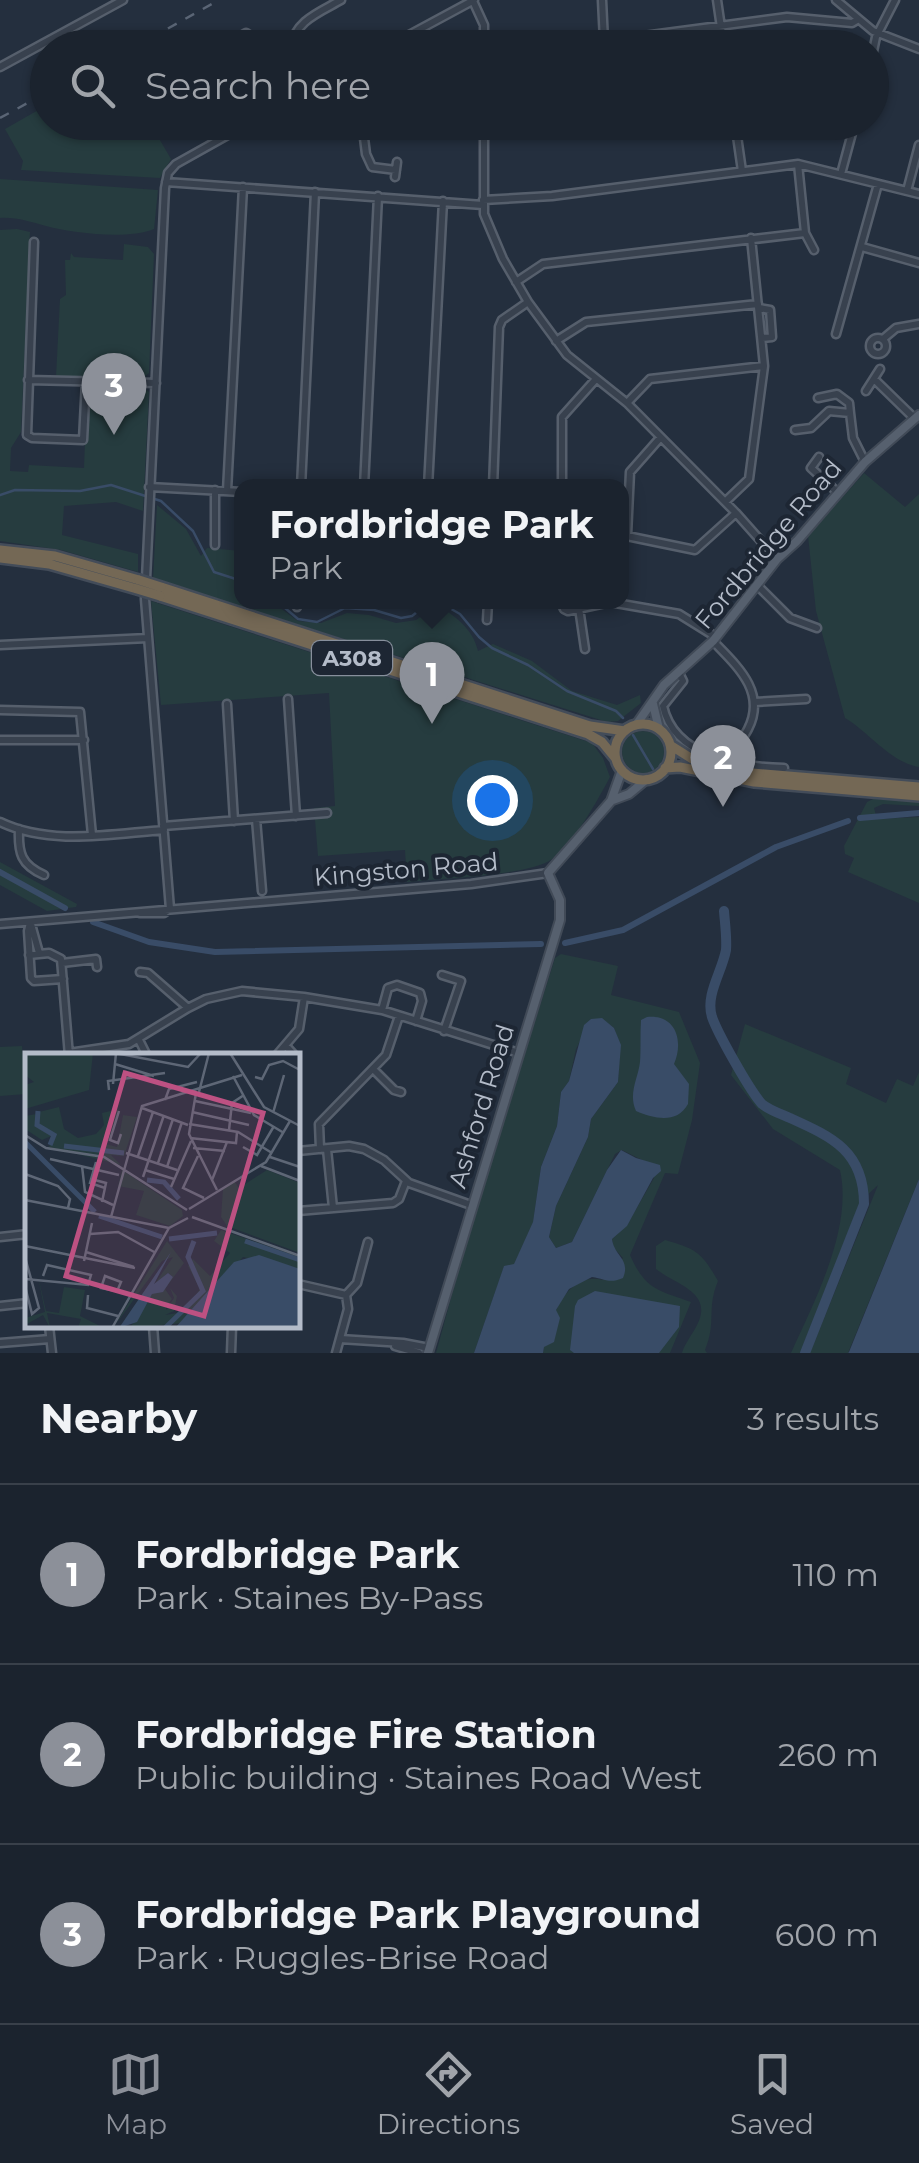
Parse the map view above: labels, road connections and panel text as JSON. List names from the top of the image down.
{
  "streets": {
    "highway": ["A308"],
    "main road": ["Fordbridge Road", "Ashford Road"],
    "street": ["Kingston Road"]
  },
  "crossings": [
    ["Fordbridge Road", "A308"],
    ["Kingston Road", "Ashford Road"]
  ],
  "page": {
    "search": "Search here",
    "pins": ["3", "1", "2"],
    "popup": ["Fordbridge Park", "Park"],
    "heading": ["Nearby", "3 results"],
    "list": [
      {
        "mark": "1",
        "name": "Fordbridge Park",
        "note": "Park · Staines By-Pass",
        "value": "110 m"
      },
      {
        "mark": "2",
        "name": "Fordbridge Fire Station",
        "note": "Public building · Staines Road West",
        "value": "260 m"
      },
      {
        "mark": "3",
        "name": "Fordbridge Park Playground",
        "note": "Park · Ruggles-Brise Road",
        "value": "600 m"
      }
    ],
    "nav": ["Map", "Directions", "Saved"]
  }
}
